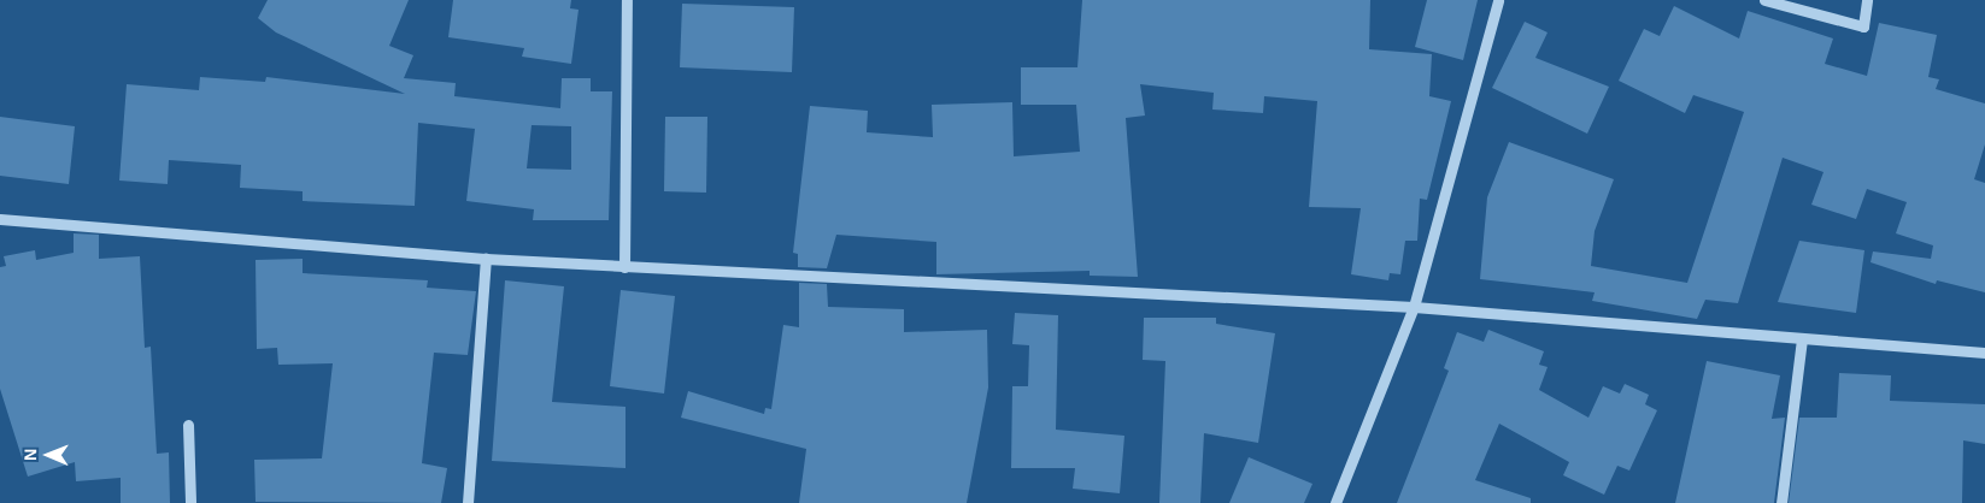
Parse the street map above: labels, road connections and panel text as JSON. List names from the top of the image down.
{
  "north": "left"
}
